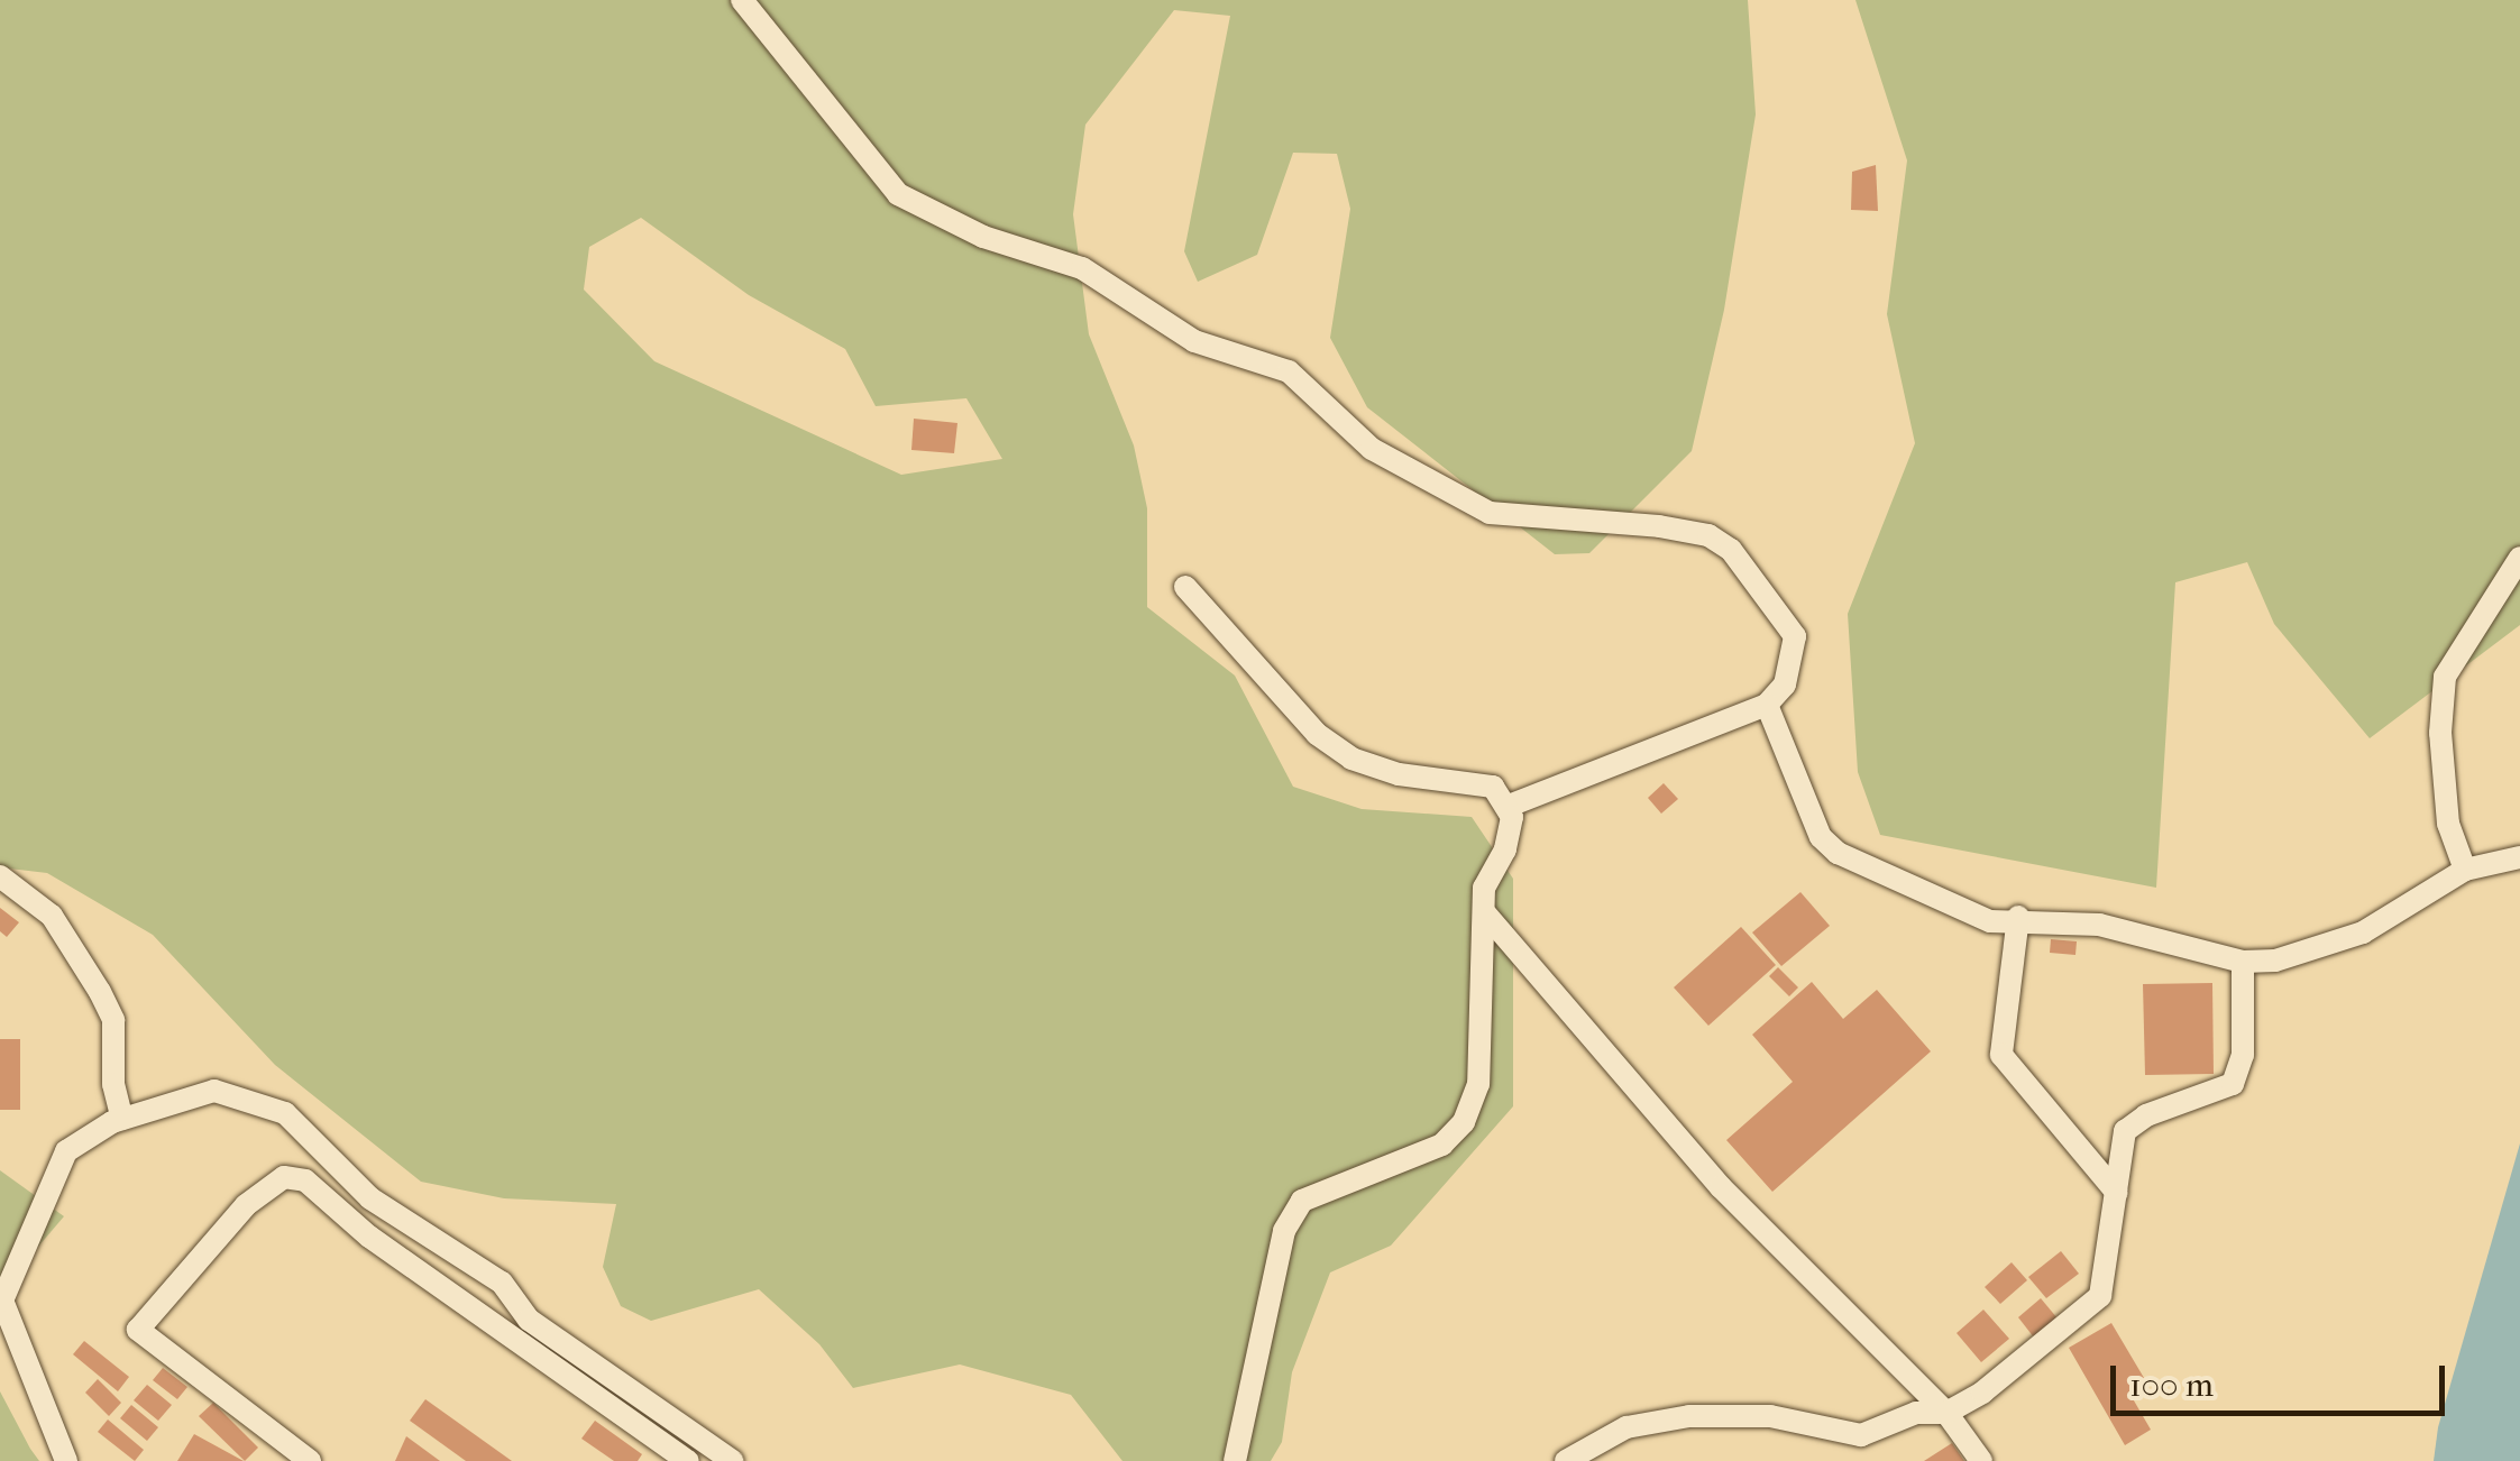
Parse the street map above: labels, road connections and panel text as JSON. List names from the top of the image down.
{
  "scale_bar": "100 m"
}
